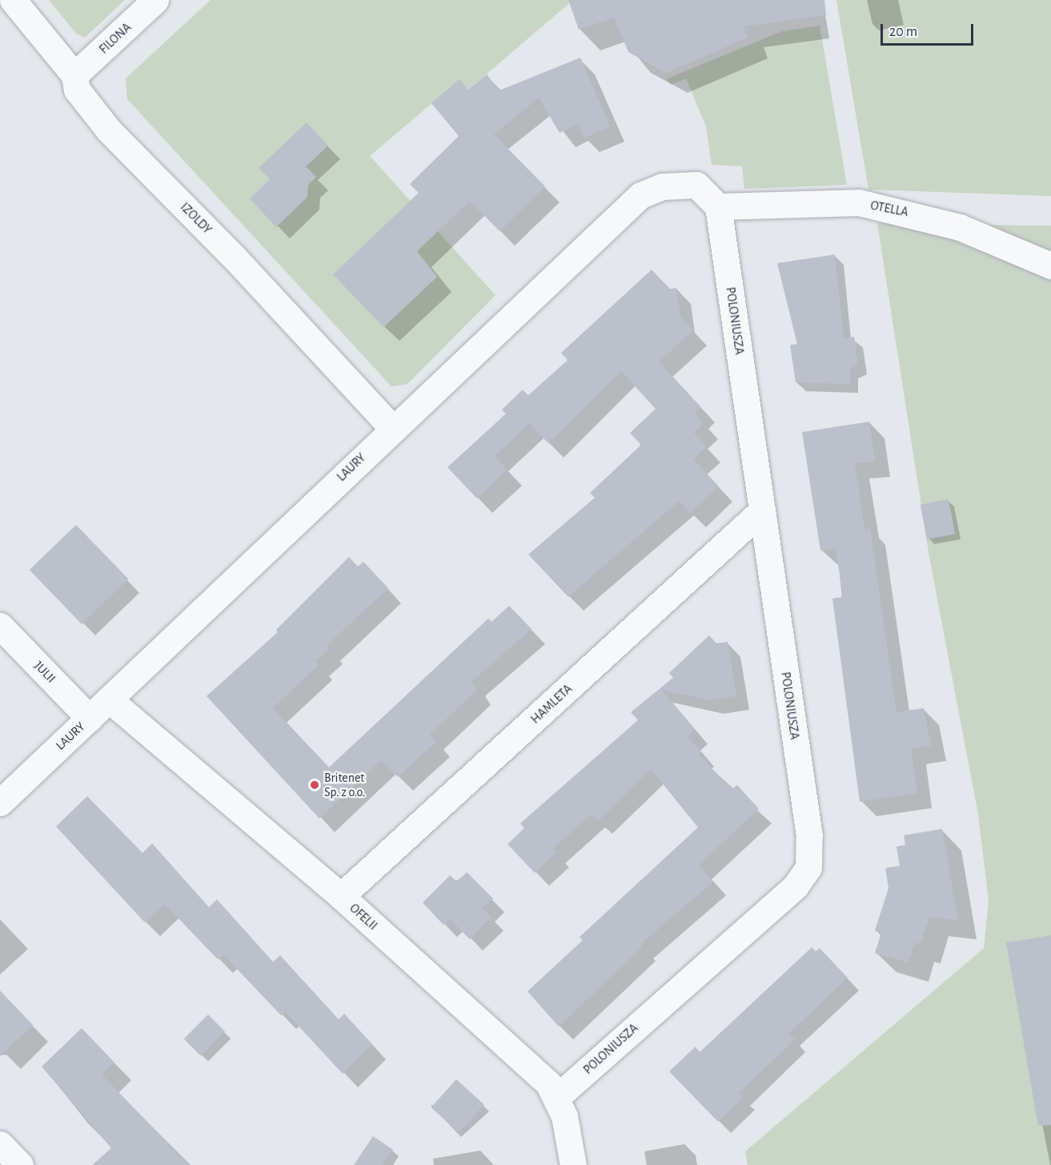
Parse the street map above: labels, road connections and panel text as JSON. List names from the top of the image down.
{
  "streets": {
    "street": [
      "FILONA",
      "OTELLA",
      "IZOLDY",
      "POLONIUSZA",
      "LAURY",
      "JULII",
      "HAMLETA",
      "OFELII"
    ]
  },
  "crossings": [
    ["FILONA", "IZOLDY"],
    ["OTELLA", "POLONIUSZA"],
    ["OTELLA", "LAURY"],
    ["IZOLDY", "LAURY"],
    ["POLONIUSZA", "LAURY"],
    ["POLONIUSZA", "HAMLETA"],
    ["POLONIUSZA", "OFELII"],
    ["LAURY", "JULII"],
    ["LAURY", "OFELII"],
    ["HAMLETA", "OFELII"]
  ],
  "places": ["Britenet Sp. z o.o."],
  "scale_bar": "20 m"
}
